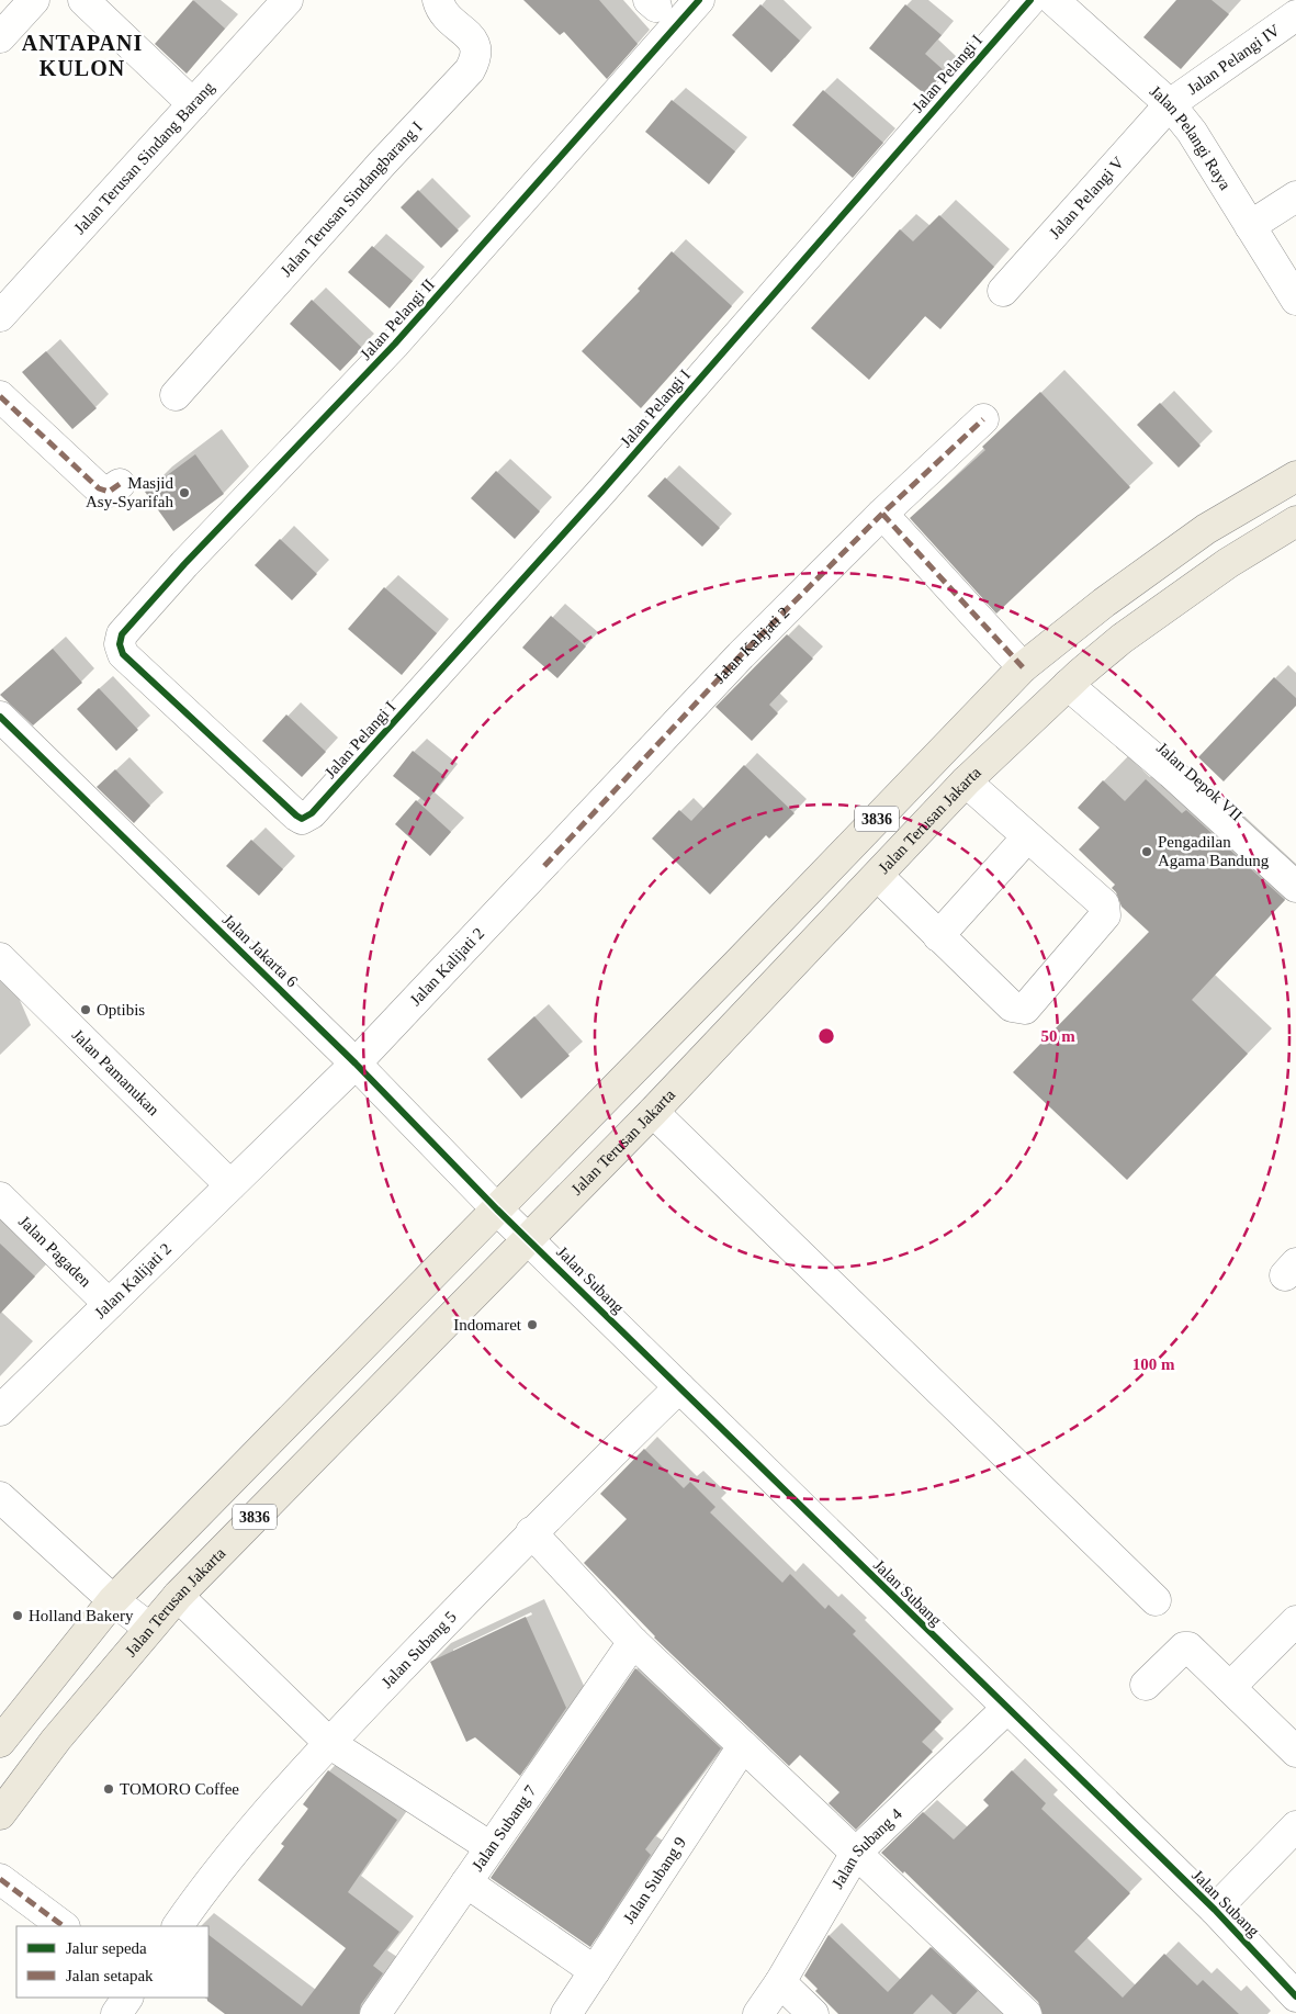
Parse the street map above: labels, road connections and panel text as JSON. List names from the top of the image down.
{
  "streets": {
    "main road": ["3836", "Jalan Terusan Jakarta"],
    "street": [
      "Jalan Pelangi IV",
      "Jalan Pelangi I",
      "Jalan Pelangi Raya",
      "Jalan Terusan Sindang Barang",
      "Jalan Pelangi V",
      "Jalan Terusan Sindangbarang I",
      "Jalan Pelangi II",
      "Jalan Kalijati 2",
      "Jalan Depok VII",
      "Jalan Jakarta 6",
      "Jalan Pamanukan",
      "Jalan Pagaden",
      "Jalan Subang",
      "Jalan Subang 5",
      "Jalan Subang 7",
      "Jalan Subang 4",
      "Jalan Subang 9"
    ]
  },
  "crossings": [
    ["Jalan Pelangi IV", "Jalan Pelangi Raya"],
    ["Jalan Pelangi IV", "Jalan Pelangi V"],
    ["Jalan Pelangi I", "Jalan Pelangi II"],
    ["Jalan Pelangi Raya", "Jalan Pelangi V"],
    ["Jalan Kalijati 2", "Jalan Jakarta 6"],
    ["Jalan Kalijati 2", "Jalan Pamanukan"],
    ["Jalan Kalijati 2", "Jalan Pagaden"],
    ["Jalan Depok VII", "Jalan Terusan Jakarta"],
    ["3836", "Jalan Jakarta 6"],
    ["3836", "Jalan Subang"],
    ["Jalan Terusan Jakarta", "Jalan Subang"],
    ["Jalan Jakarta 6", "Jalan Subang"],
    ["Jalan Subang", "Jalan Subang 5"],
    ["Jalan Subang", "Jalan Subang 4"]
  ],
  "districts": ["ANTAPANI KULON"],
  "places": [
    "Masjid Asy-Syarifah",
    "Pengadilan Agama Bandung",
    "Optibis",
    "Indomaret",
    "Holland Bakery",
    "TOMORO Coffee"
  ],
  "legend": ["Jalur sepeda", "Jalan setapak"],
  "rings": ["50 m", "100 m"]
}
